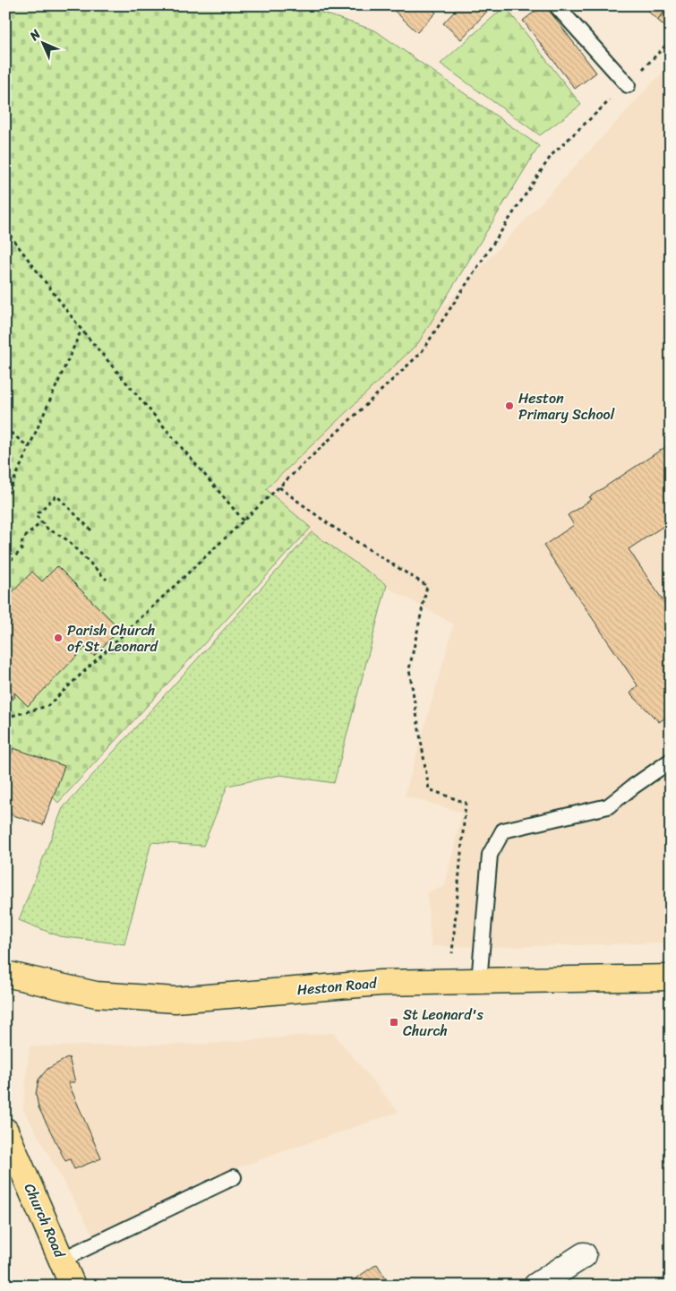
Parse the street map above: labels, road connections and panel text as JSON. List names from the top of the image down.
{
  "streets": {
    "main road": ["Heston Road", "Church Road"]
  },
  "places": {
    "other": ["Heston Primary School", "Parish Church of St. Leonard"],
    "transit": ["St Leonard's Church"]
  },
  "north": "top left"
}
